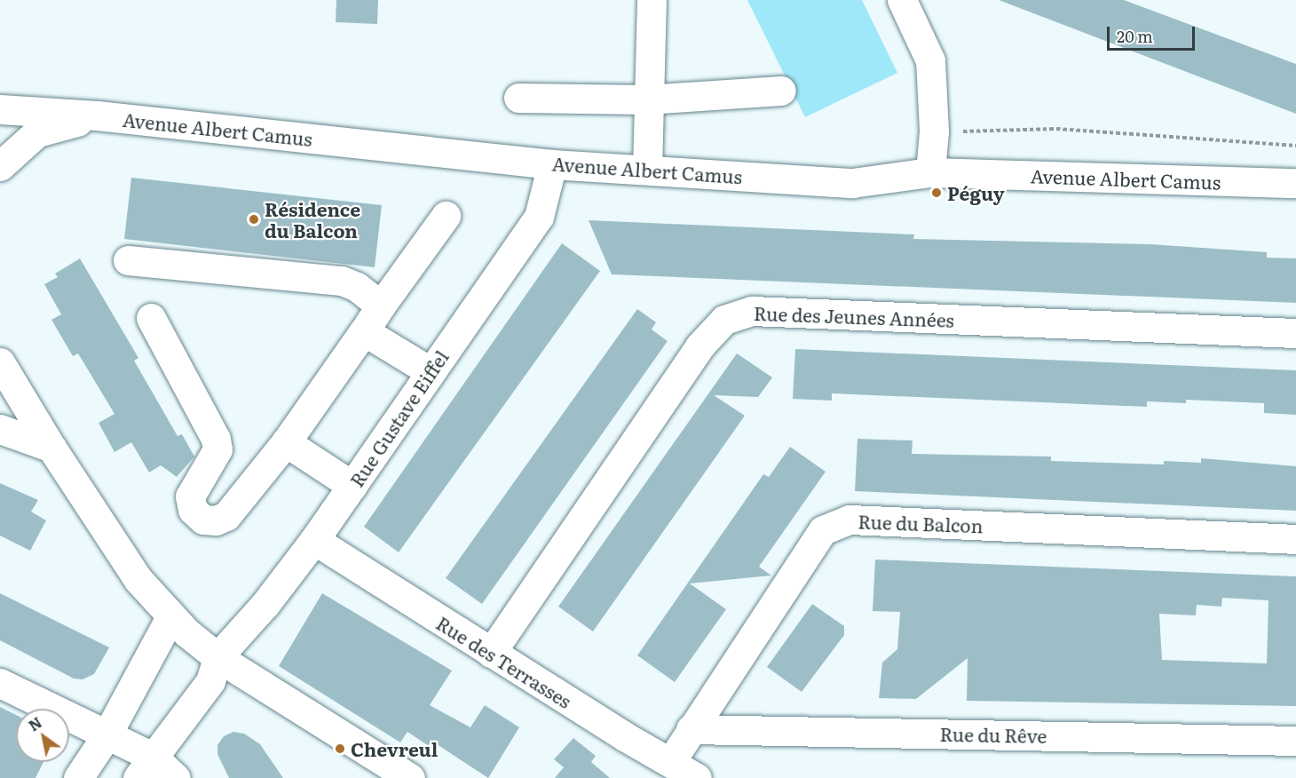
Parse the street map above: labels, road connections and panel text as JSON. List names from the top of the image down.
{
  "streets": {
    "street": [
      "Avenue Albert Camus",
      "Rue des Jeunes Années",
      "Rue Gustave Eiffel",
      "Rue du Balcon",
      "Rue des Terrasses",
      "Rue du Rêve"
    ]
  },
  "crossings": [
    ["Avenue Albert Camus", "Rue Gustave Eiffel"],
    ["Rue des Jeunes Années", "Rue des Terrasses"],
    ["Rue Gustave Eiffel", "Rue des Terrasses"],
    ["Rue du Balcon", "Rue des Terrasses"],
    ["Rue du Balcon", "Rue du Rêve"]
  ],
  "places": ["Péguy", "Résidence du Balcon", "Chevreul"],
  "scale_bar": "20 m",
  "north": "top left"
}
